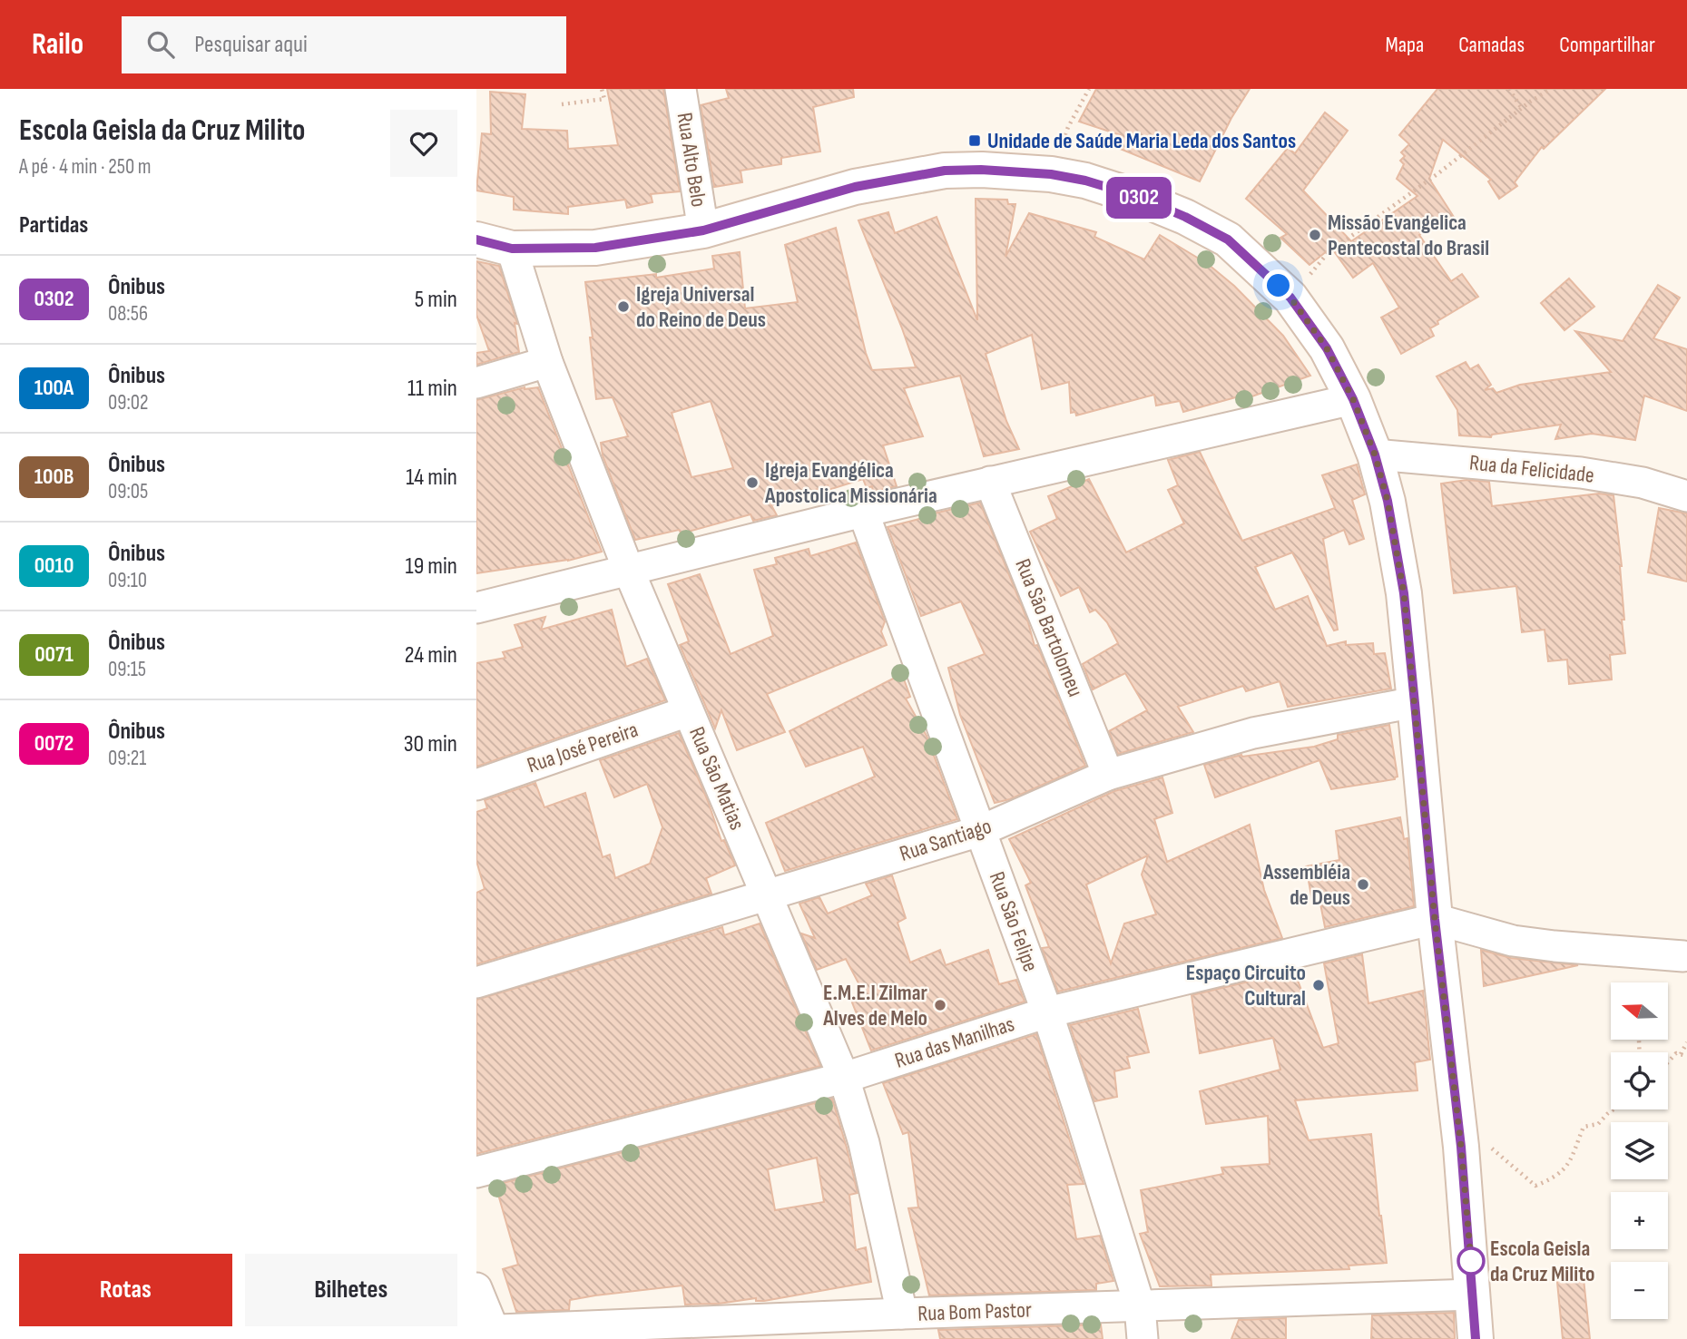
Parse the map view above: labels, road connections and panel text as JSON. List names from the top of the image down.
{
  "streets": {
    "street": [
      "Rua Alto Belo",
      "Rua da Felicidade",
      "Rua São Bartolomeu",
      "Rua José Pereira",
      "Rua São Matias",
      "Rua Santiago",
      "Rua São Felipe",
      "Rua das Manilhas",
      "Rua Bom Pastor"
    ]
  },
  "crossings": [
    ["Rua São Bartolomeu", "Rua Santiago"],
    ["Rua José Pereira", "Rua São Matias"],
    ["Rua São Matias", "Rua Santiago"],
    ["Rua São Matias", "Rua das Manilhas"],
    ["Rua São Matias", "Rua Bom Pastor"],
    ["Rua Santiago", "Rua São Felipe"],
    ["Rua São Felipe", "Rua das Manilhas"],
    ["Rua São Felipe", "Rua Bom Pastor"]
  ],
  "places": {
    "transit": ["Unidade de Saúde Maria Leda dos Santos"],
    "other": [
      "Missão Evangelica Pentecostal do Brasil",
      "Igreja Universal do Reino de Deus",
      "Igreja Evangélica Apostolica Missionária",
      "Assembléia de Deus",
      "Espaço Circuito Cultural",
      "E.M.E.I Zilmar Alves de Melo",
      "Escola Geisla da Cruz Milito"
    ]
  },
  "lines": ["bus line 0302"],
  "north": "left",
  "page": {
    "header": "Railo",
    "search": "Pesquisar aqui",
    "nav": ["Mapa", "Camadas", "Compartilhar"],
    "heading": [
      ["Escola Geisla da Cruz Milito", "A pé · 4 min · 250 m"],
      "Partidas"
    ],
    "on_map": "0302",
    "list": [
      {
        "mark": "0302",
        "name": "Ônibus",
        "note": "08:56",
        "value": "5 min"
      },
      {
        "mark": "100A",
        "name": "Ônibus",
        "note": "09:02",
        "value": "11 min"
      },
      {
        "mark": "100B",
        "name": "Ônibus",
        "note": "09:05",
        "value": "14 min"
      },
      {
        "mark": "0010",
        "name": "Ônibus",
        "note": "09:10",
        "value": "19 min"
      },
      {
        "mark": "0071",
        "name": "Ônibus",
        "note": "09:15",
        "value": "24 min"
      },
      {
        "mark": "0072",
        "name": "Ônibus",
        "note": "09:21",
        "value": "30 min"
      }
    ],
    "map_buttons": ["+", "−"],
    "buttons": ["Rotas", "Bilhetes"]
  }
}
